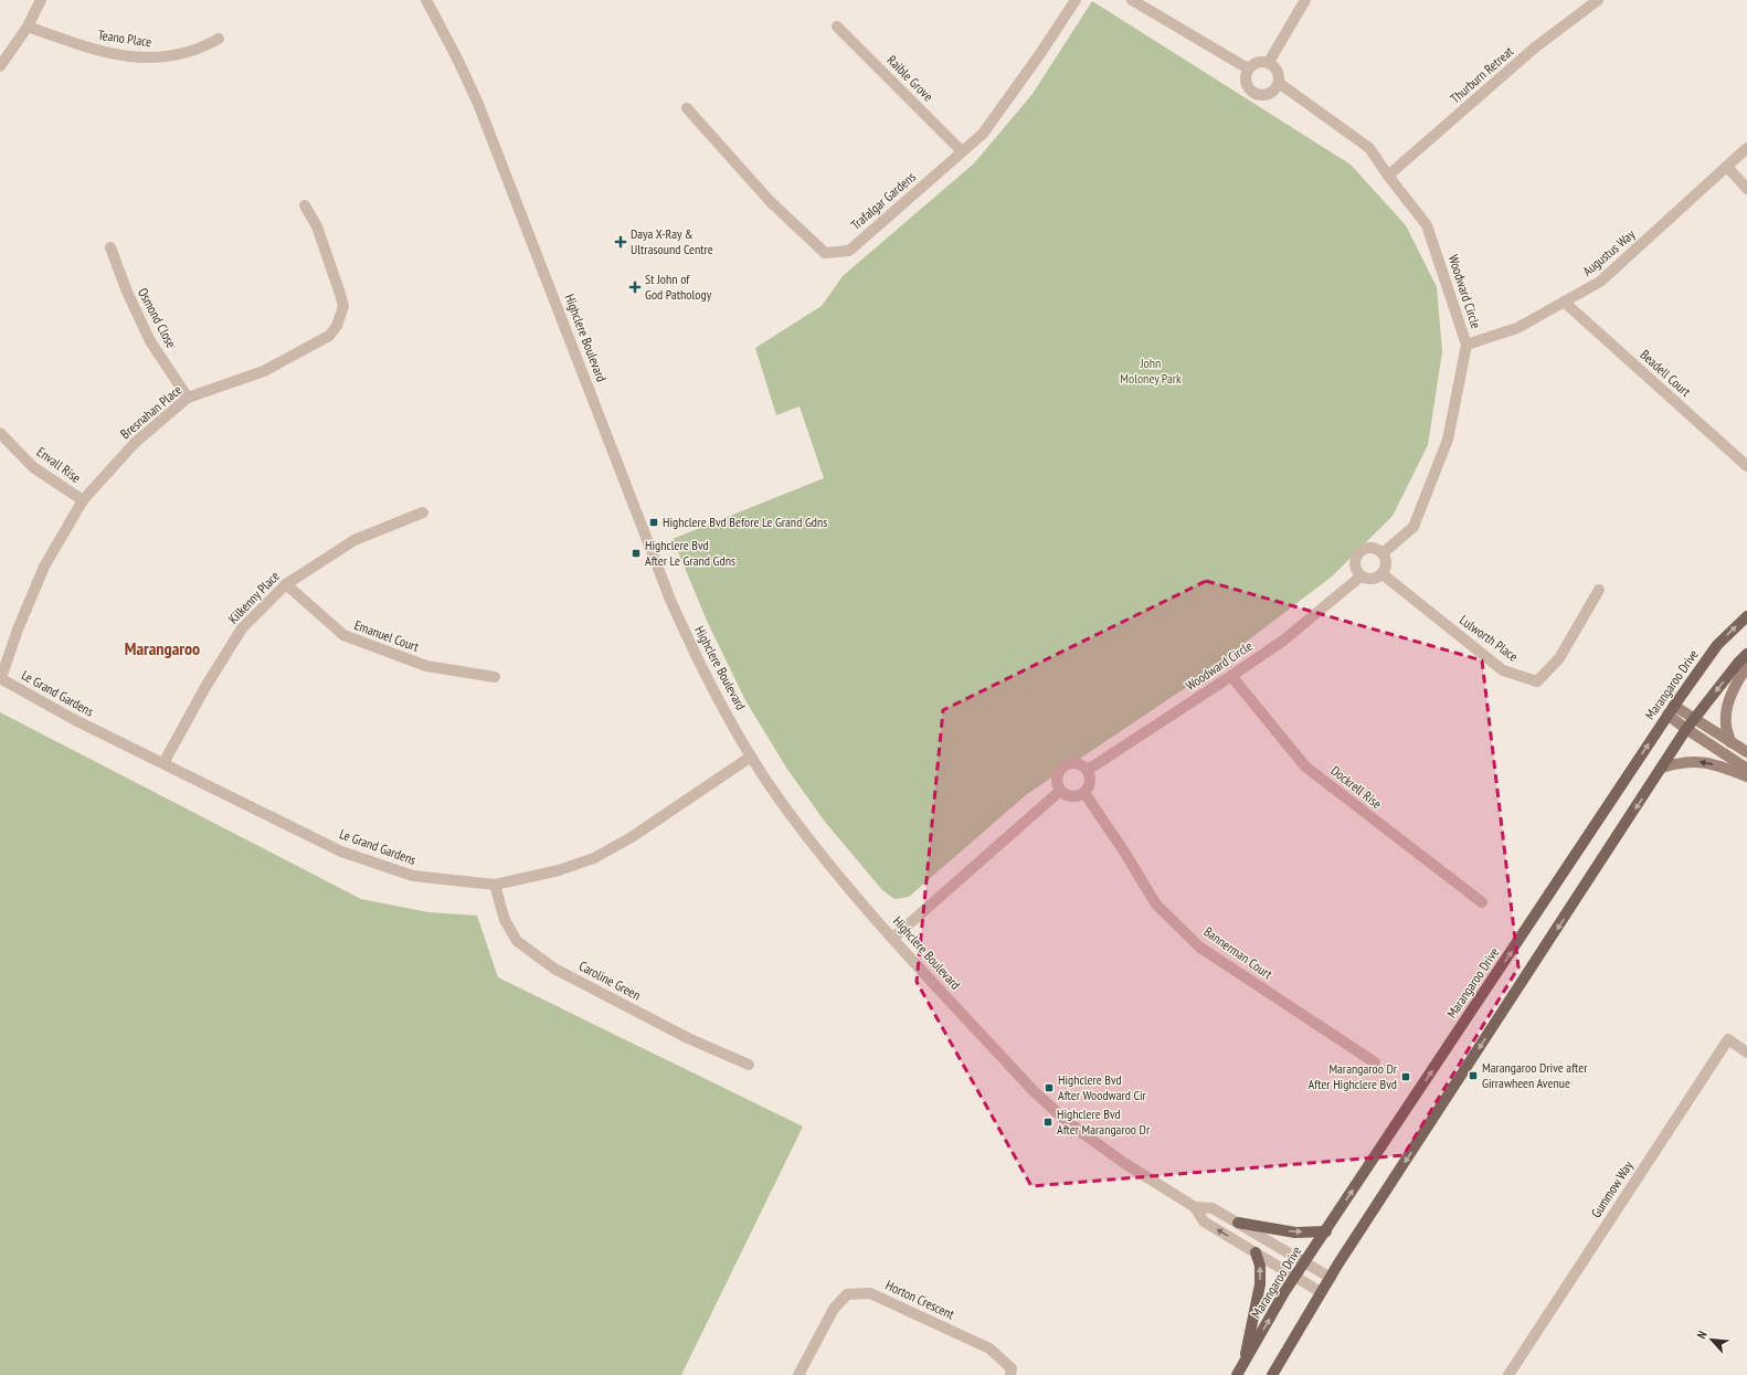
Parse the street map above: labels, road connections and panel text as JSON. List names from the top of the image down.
{
  "streets": {
    "main road": ["Marangaroo Drive"],
    "street": [
      "Teano Place",
      "Thurburn Retreat",
      "Raible Grove",
      "Trafalgar Gardens",
      "Augustus Way",
      "Woodward Circle",
      "Osmond Close",
      "Highclere Boulevard",
      "Beadell Court",
      "Bresnahan Place",
      "Envall Rise",
      "Kilkenny Place",
      "Emanuel Court",
      "Lulworth Place",
      "Le Grand Gardens",
      "Dockrell Rise",
      "Bannerman Court",
      "Caroline Green",
      "Gummow Way",
      "Horton Crescent"
    ]
  },
  "crossings": [
    ["Thurburn Retreat", "Woodward Circle"],
    ["Raible Grove", "Trafalgar Gardens"],
    ["Augustus Way", "Woodward Circle"],
    ["Augustus Way", "Beadell Court"],
    ["Woodward Circle", "Lulworth Place"],
    ["Woodward Circle", "Dockrell Rise"],
    ["Woodward Circle", "Bannerman Court"],
    ["Osmond Close", "Bresnahan Place"],
    ["Highclere Boulevard", "Marangaroo Drive"],
    ["Highclere Boulevard", "Le Grand Gardens"],
    ["Bresnahan Place", "Envall Rise"],
    ["Bresnahan Place", "Le Grand Gardens"],
    ["Kilkenny Place", "Emanuel Court"],
    ["Kilkenny Place", "Le Grand Gardens"],
    ["Le Grand Gardens", "Caroline Green"]
  ],
  "districts": ["Marangaroo"],
  "parks": ["John Moloney Park"],
  "places": {
    "health": ["Daya X-Ray & Ultrasound Centre", "St John of God Pathology"],
    "transit": [
      "Highclere Bvd Before Le Grand Gdns",
      "Highclere Bvd After Le Grand Gdns",
      "Marangaroo Drive after Girrawheen Avenue",
      "Marangaroo Dr After Highclere Bvd",
      "Highclere Bvd After Woodward Cir",
      "Highclere Bvd After Marangaroo Dr"
    ]
  },
  "north": "top left"
}
